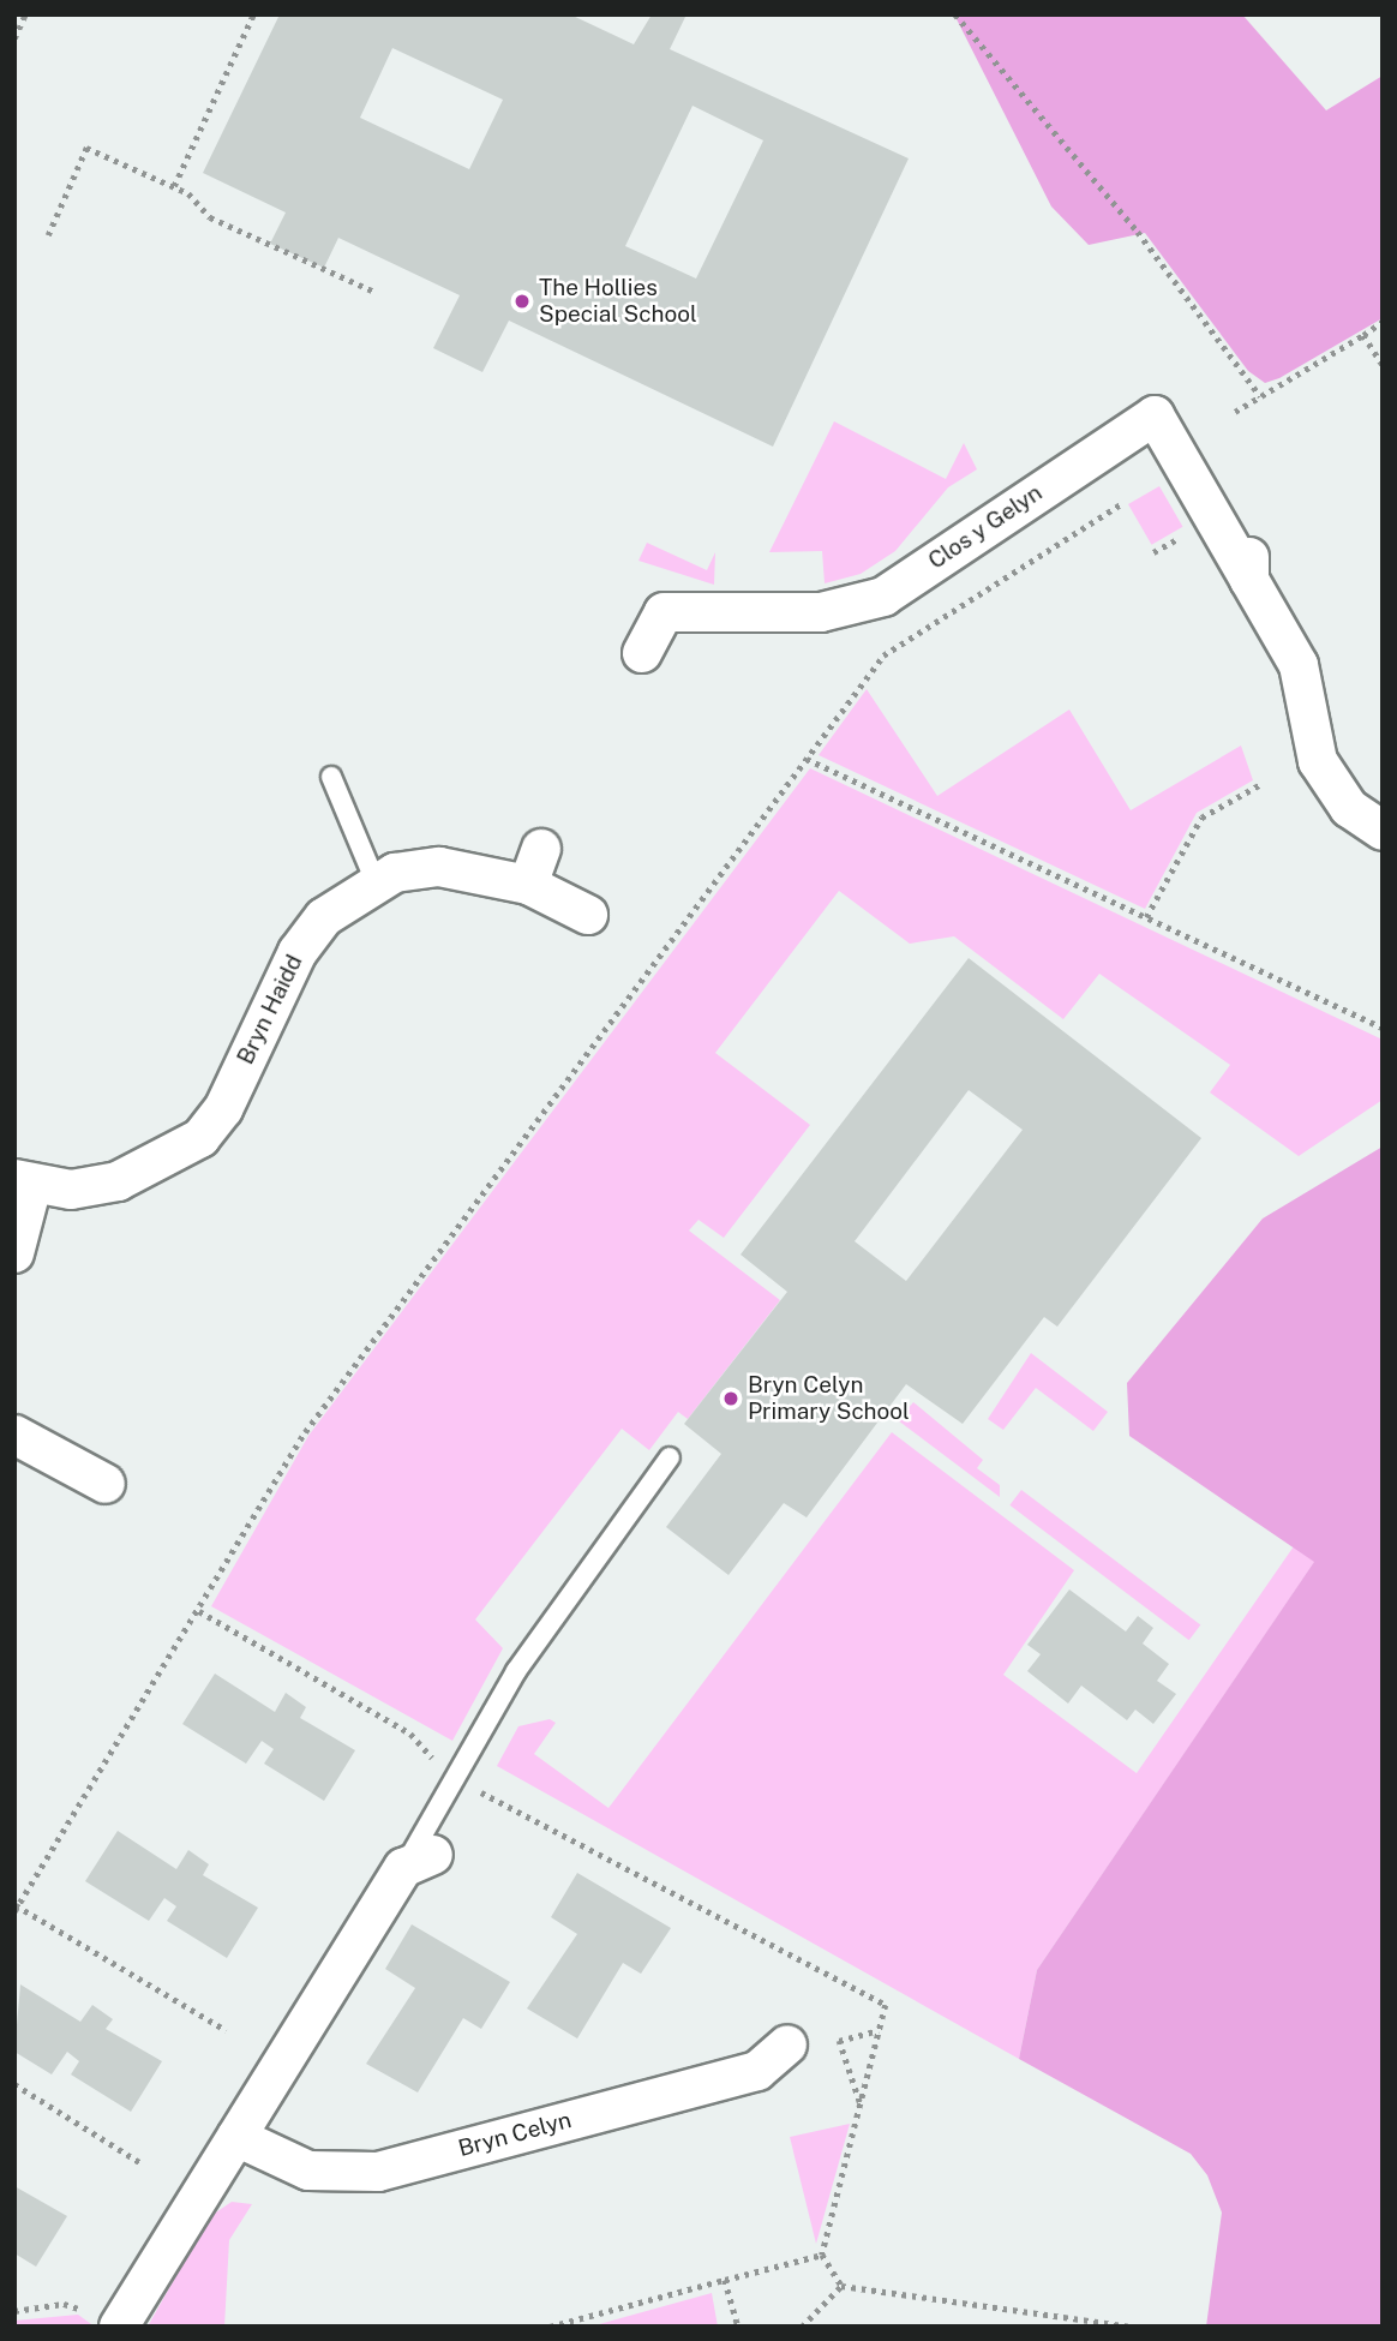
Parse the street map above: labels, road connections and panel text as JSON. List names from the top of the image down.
{
  "streets": {
    "street": ["Clos y Gelyn", "Bryn Haidd", "Bryn Celyn"]
  },
  "places": ["The Hollies Special School", "Bryn Celyn Primary School"]
}
